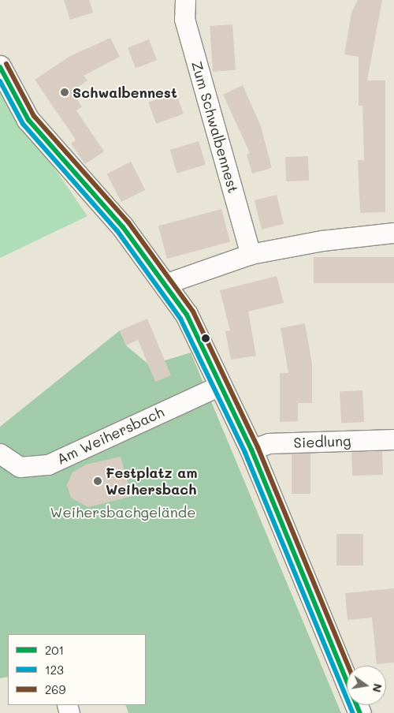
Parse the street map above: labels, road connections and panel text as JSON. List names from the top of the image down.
{
  "streets": {
    "street": ["Zum Schwalbennest", "Am Weihersbach", "Siedlung"]
  },
  "parks": ["Weihersbachgelände"],
  "places": ["Schwalbennest", "Festplatz am Weihersbach"],
  "lines": ["transit line 269", "transit line 201", "transit line 123"],
  "legend": ["201", "123", "269"],
  "north": "right"
}
